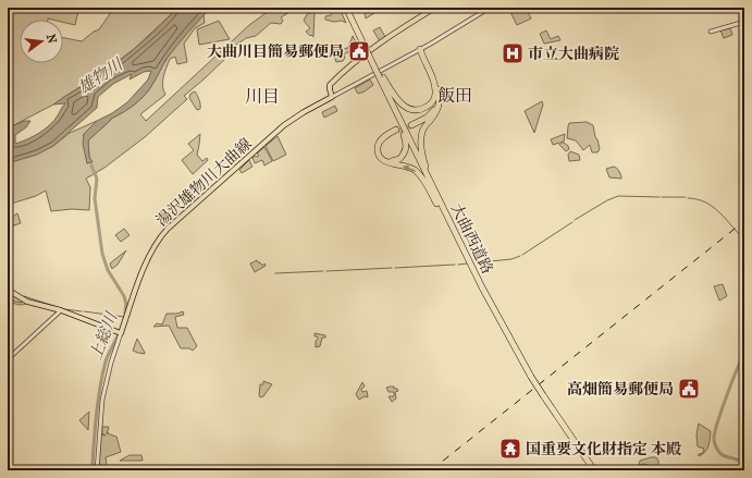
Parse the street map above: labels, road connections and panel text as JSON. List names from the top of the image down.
{
  "streets": {
    "highway": ["大曲西道路"],
    "main road": ["湯沢雄物川大曲線"]
  },
  "districts": ["飯田", "川目"],
  "water": ["雄物川", "上総川"],
  "places": {
    "public building": ["大曲川目簡易郵便局", "高畑簡易郵便局"],
    "hospital": ["市立大曲病院"],
    "temple": ["国重要文化財指定 本殿"]
  },
  "north": "right"
}
